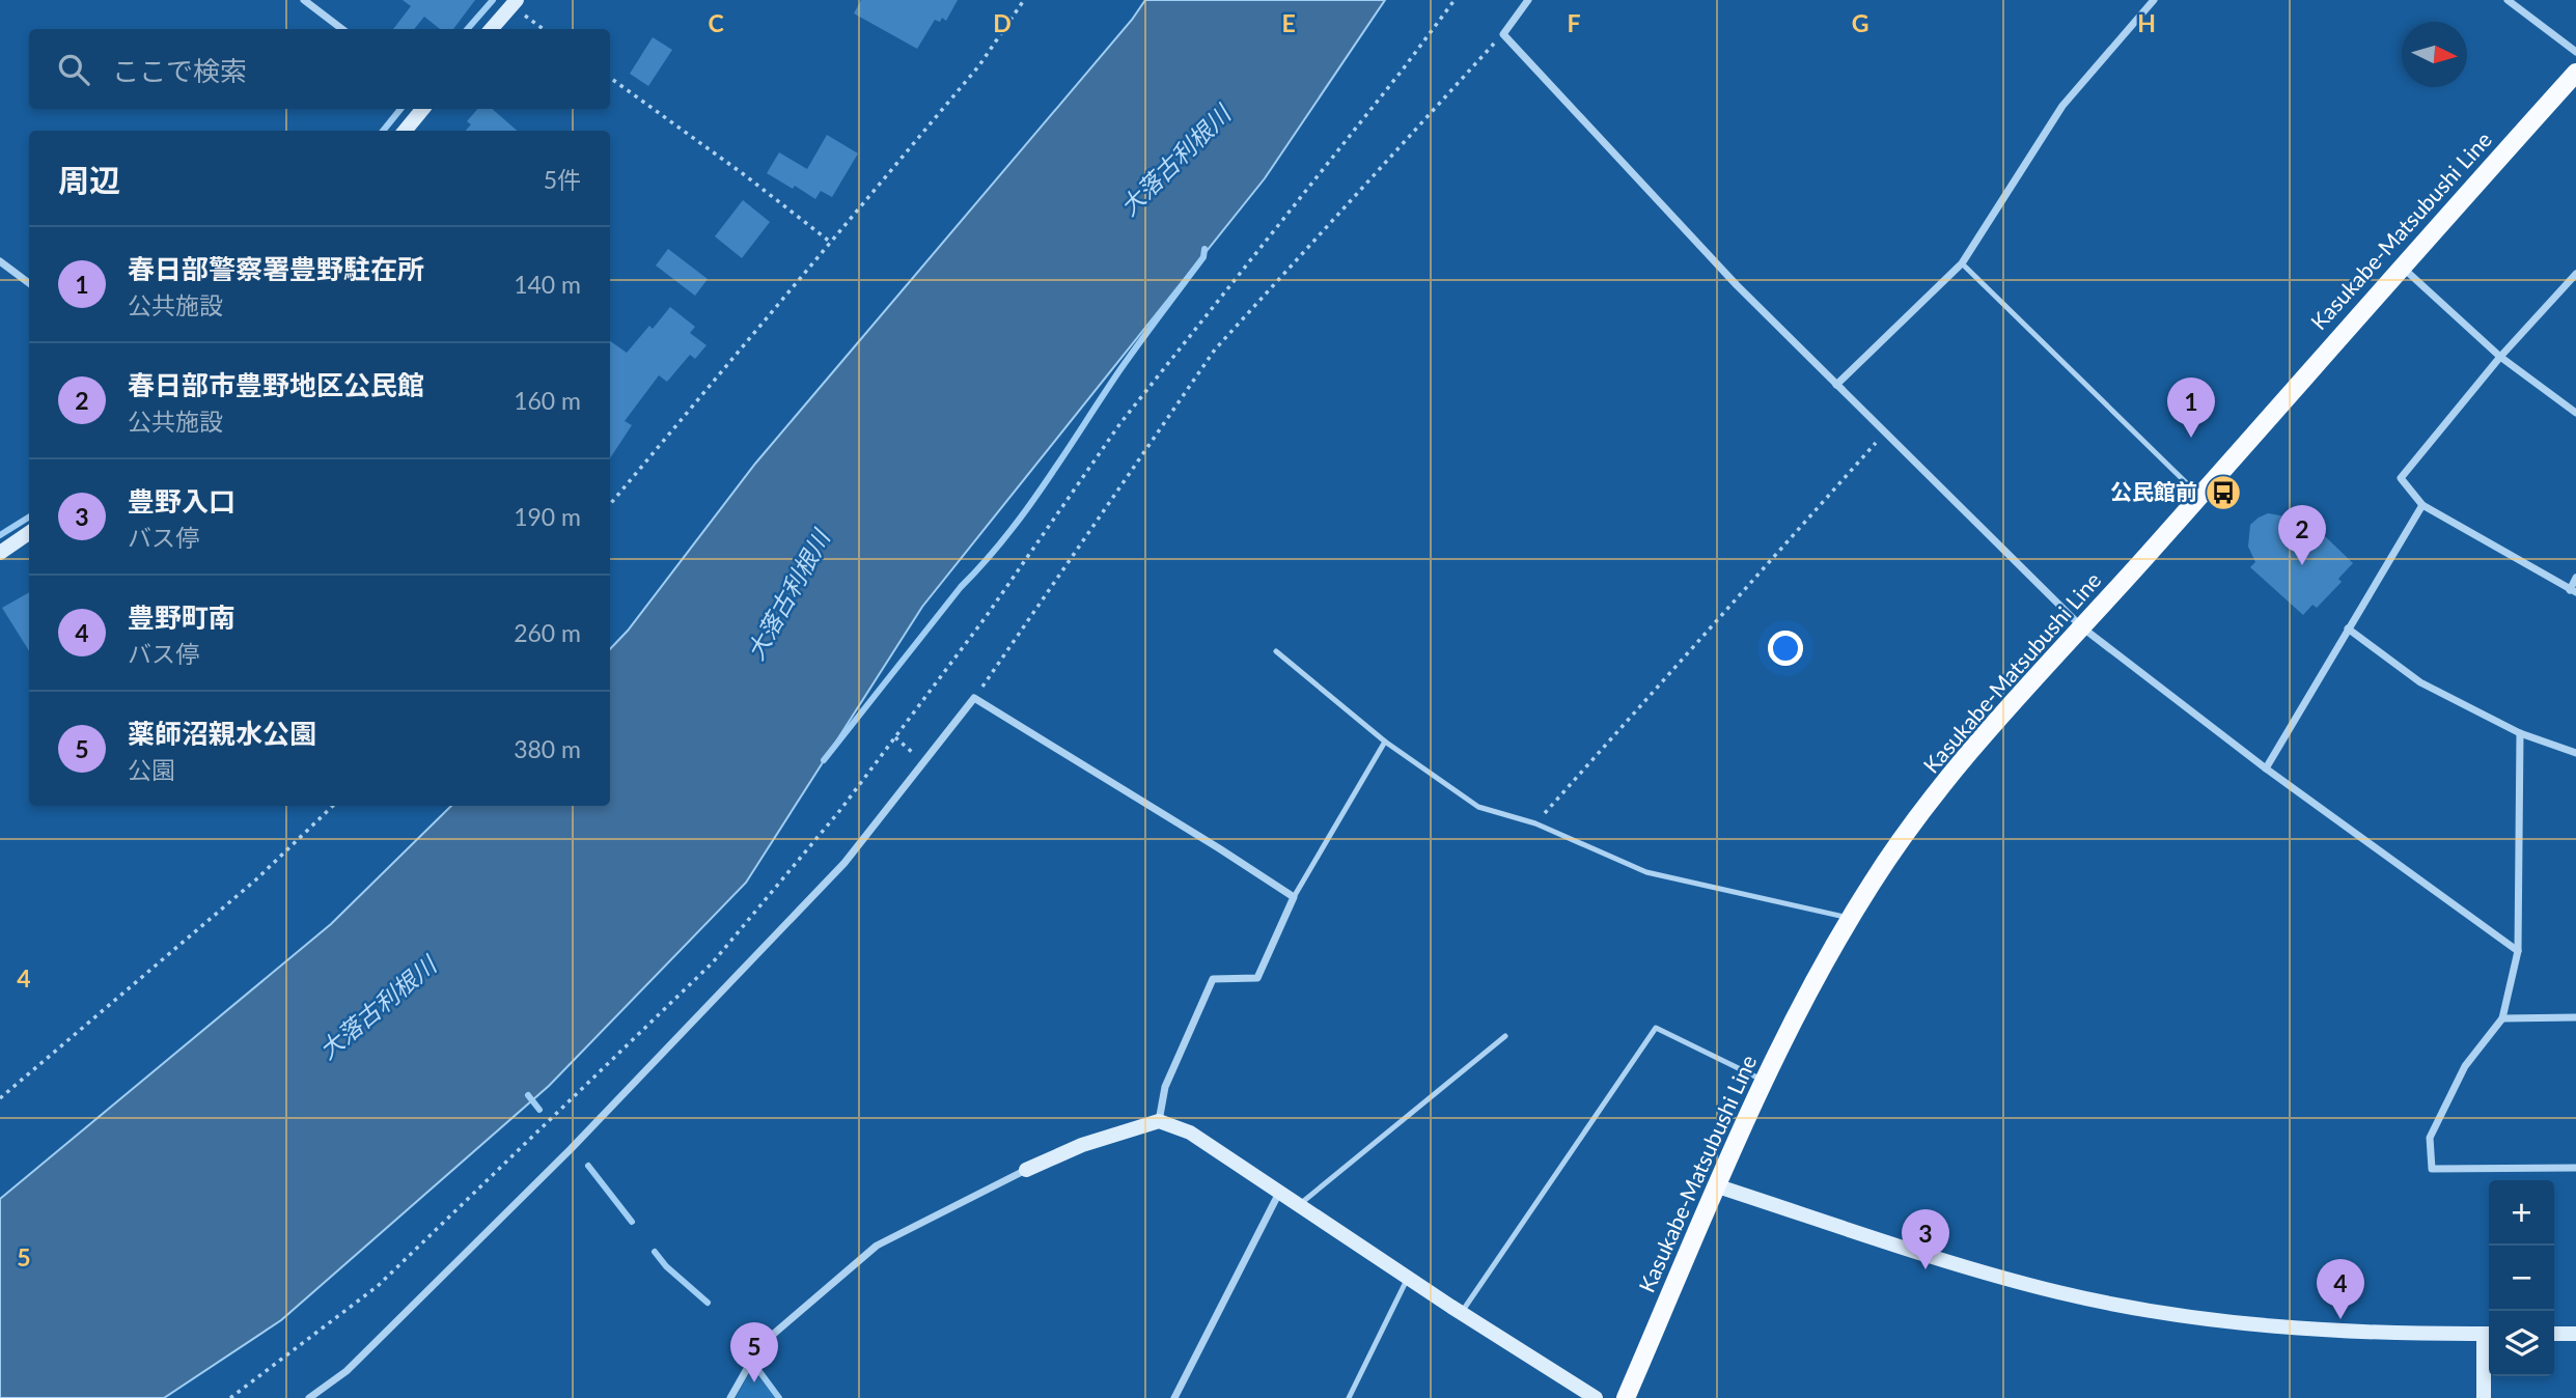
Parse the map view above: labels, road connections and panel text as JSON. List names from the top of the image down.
{
  "streets": {
    "main road": ["Kasukabe-Matsubushi Line"]
  },
  "water": ["大落古利根川"],
  "places": {
    "bus stop": ["公民館前"]
  },
  "north": "right",
  "page": {
    "search": "ここで検索",
    "heading": ["周辺", "5件"],
    "list": [
      {
        "mark": "1",
        "name": "春日部警察署豊野駐在所",
        "note": "公共施設",
        "value": "140 m"
      },
      {
        "mark": "2",
        "name": "春日部市豊野地区公民館",
        "note": "公共施設",
        "value": "160 m"
      },
      {
        "mark": "3",
        "name": "豊野入口",
        "note": "バス停",
        "value": "190 m"
      },
      {
        "mark": "4",
        "name": "豊野町南",
        "note": "バス停",
        "value": "260 m"
      },
      {
        "mark": "5",
        "name": "薬師沼親水公園",
        "note": "公園",
        "value": "380 m"
      }
    ],
    "pins": [
      "1",
      "2",
      "3",
      "4",
      "5"
    ],
    "map_buttons": ["+", "−"]
  },
  "grid": {
    "columns": [
      "C",
      "D",
      "E",
      "F",
      "G",
      "H"
    ],
    "rows": ["4", "5"]
  }
}
